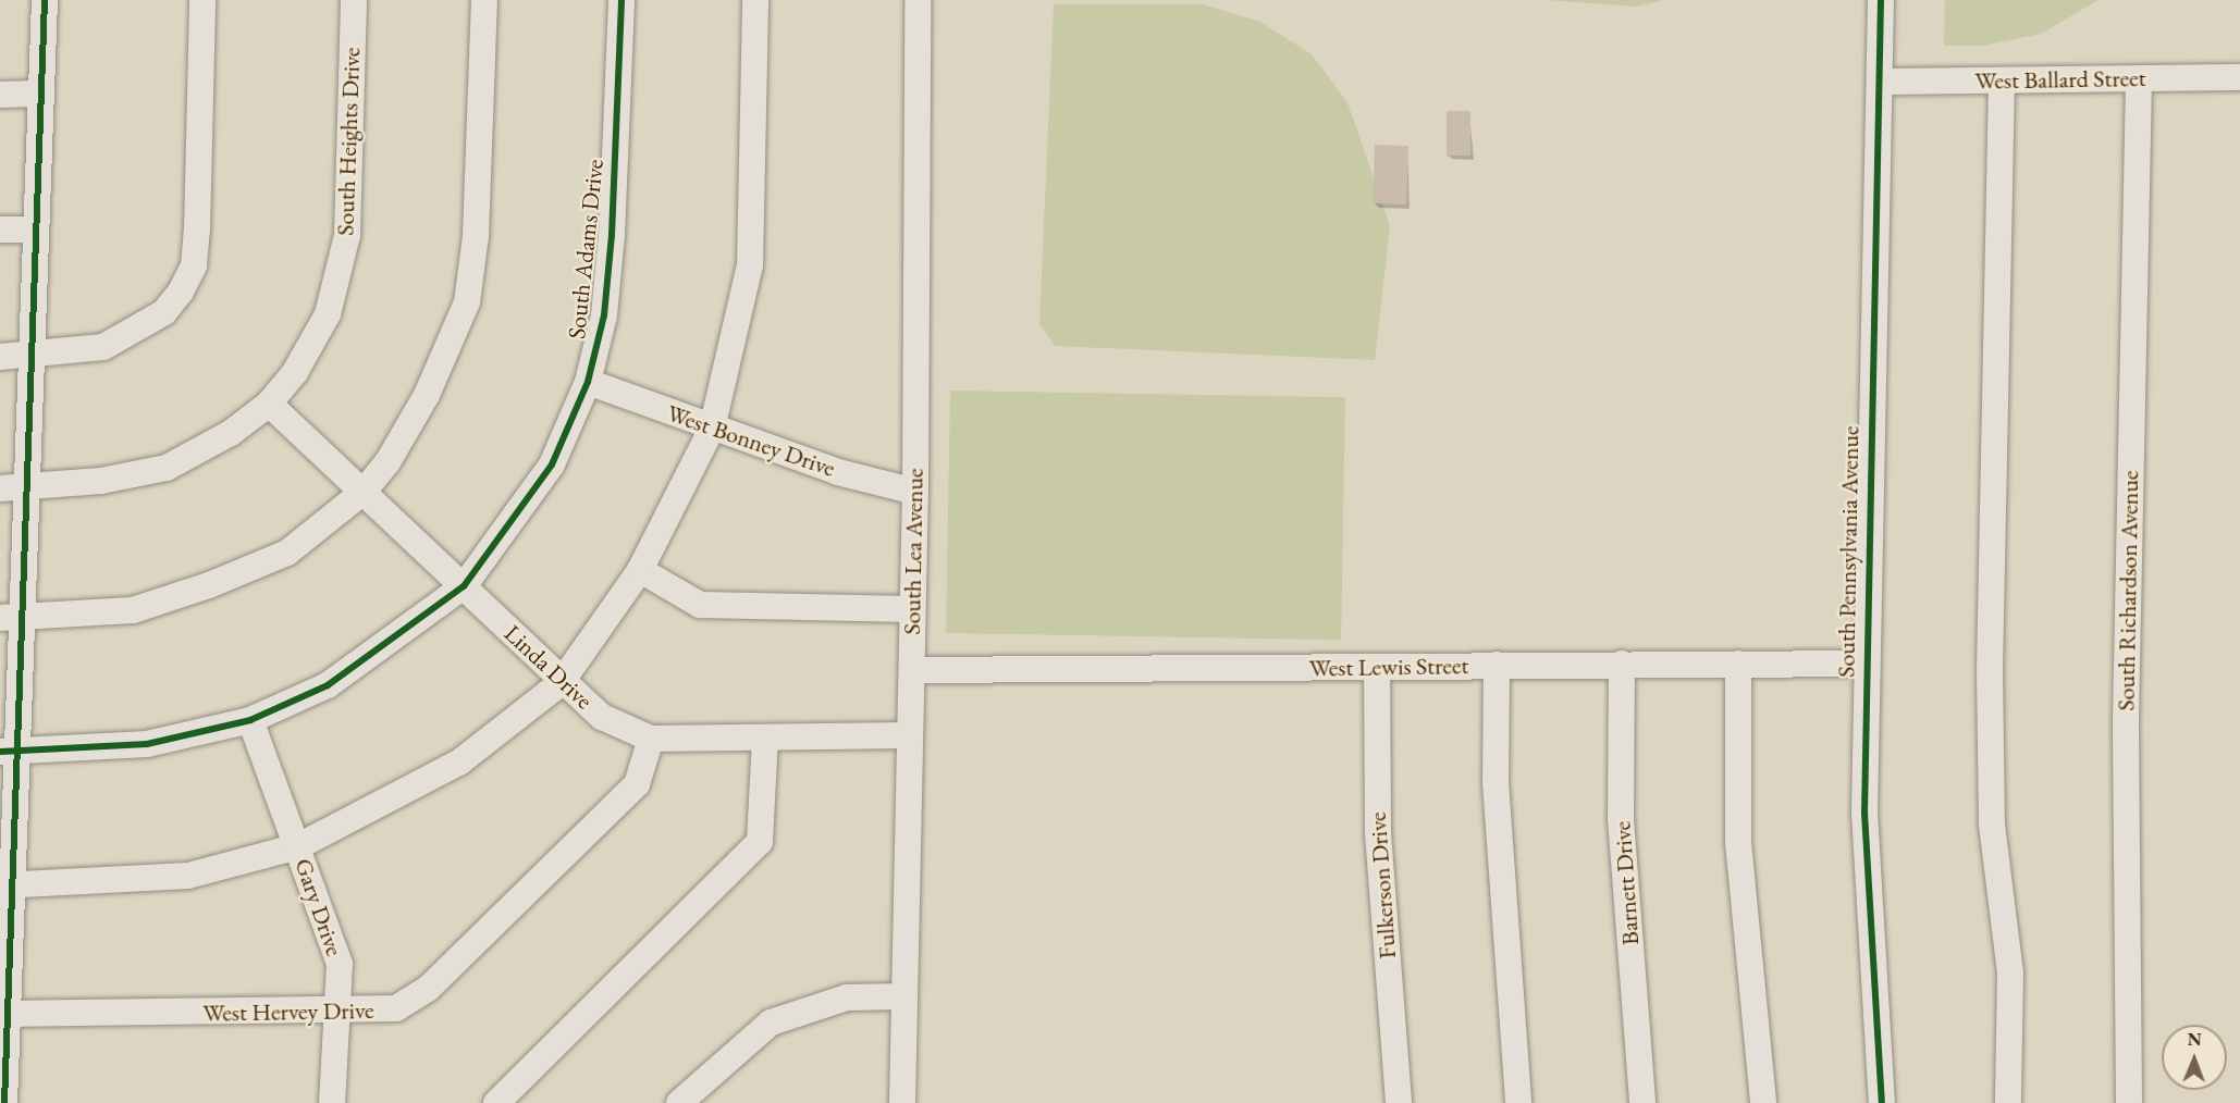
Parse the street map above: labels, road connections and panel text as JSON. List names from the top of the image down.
{
  "streets": {
    "street": [
      "West Ballard Street",
      "South Heights Drive",
      "South Adams Drive",
      "West Bonney Drive",
      "South Lea Avenue",
      "South Pennsylvania Avenue",
      "South Richardson Avenue",
      "Linda Drive",
      "West Lewis Street",
      "Barnett Drive",
      "Fulkerson Drive",
      "Gary Drive",
      "West Hervey Drive"
    ]
  },
  "crossings": [
    ["West Ballard Street", "South Pennsylvania Avenue"],
    ["West Ballard Street", "South Richardson Avenue"],
    ["South Heights Drive", "Linda Drive"],
    ["South Adams Drive", "West Bonney Drive"],
    ["South Adams Drive", "Linda Drive"],
    ["South Adams Drive", "Gary Drive"],
    ["West Bonney Drive", "South Lea Avenue"],
    ["South Lea Avenue", "Linda Drive"],
    ["South Lea Avenue", "West Lewis Street"],
    ["South Pennsylvania Avenue", "West Lewis Street"],
    ["Linda Drive", "West Hervey Drive"],
    ["West Lewis Street", "Barnett Drive"],
    ["West Lewis Street", "Fulkerson Drive"],
    ["Gary Drive", "West Hervey Drive"]
  ],
  "north": "top"
}
